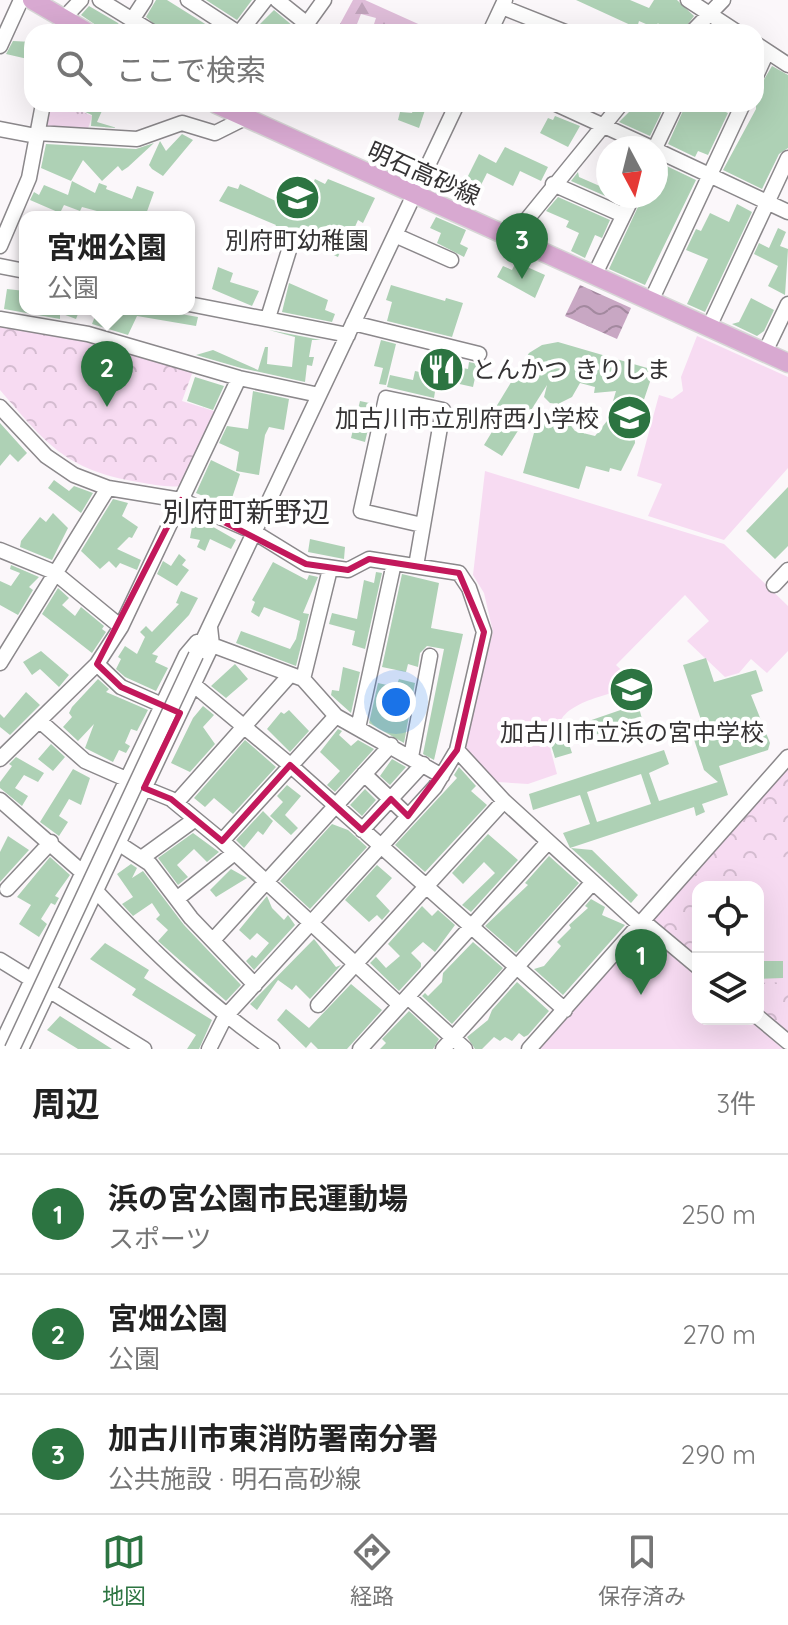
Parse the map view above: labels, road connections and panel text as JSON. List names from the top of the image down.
{
  "streets": {
    "main road": ["明石高砂線"]
  },
  "districts": ["別府町新野辺"],
  "places": {
    "school or university": ["別府町幼稚園", "加古川市立別府西小学校", "加古川市立浜の宮中学校"],
    "restaurant": ["とんかつ きりしま"]
  },
  "north": "bottom",
  "page": {
    "search": "ここで検索",
    "popup": ["宮畑公園", "公園"],
    "pins": ["3", "2", "1"],
    "heading": ["周辺", "3件"],
    "list": [
      {
        "mark": "1",
        "name": "浜の宮公園市民運動場",
        "note": "スポーツ",
        "value": "250 m"
      },
      {
        "mark": "2",
        "name": "宮畑公園",
        "note": "公園",
        "value": "270 m"
      },
      {
        "mark": "3",
        "name": "加古川市東消防署南分署",
        "note": "公共施設 · 明石高砂線",
        "value": "290 m"
      }
    ],
    "nav": ["地図", "経路", "保存済み"]
  }
}
